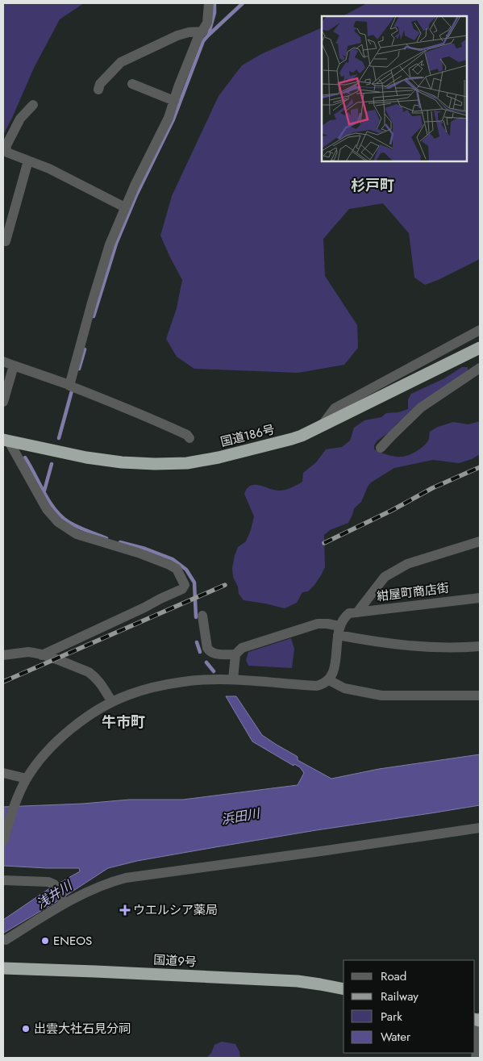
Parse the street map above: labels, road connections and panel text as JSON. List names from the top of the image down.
{
  "streets": {
    "highway": ["国道186号", "国道9号"],
    "street": ["紺屋町商店街"]
  },
  "districts": ["杉戸町", "牛市町"],
  "water": ["浜田川", "浅井川"],
  "places": {
    "health": ["ウエルシア薬局"],
    "other": ["ENEOS", "出雲大社石見分祠"]
  },
  "legend": [
    "Road",
    "Railway",
    "Park",
    "Water"
  ]
}
